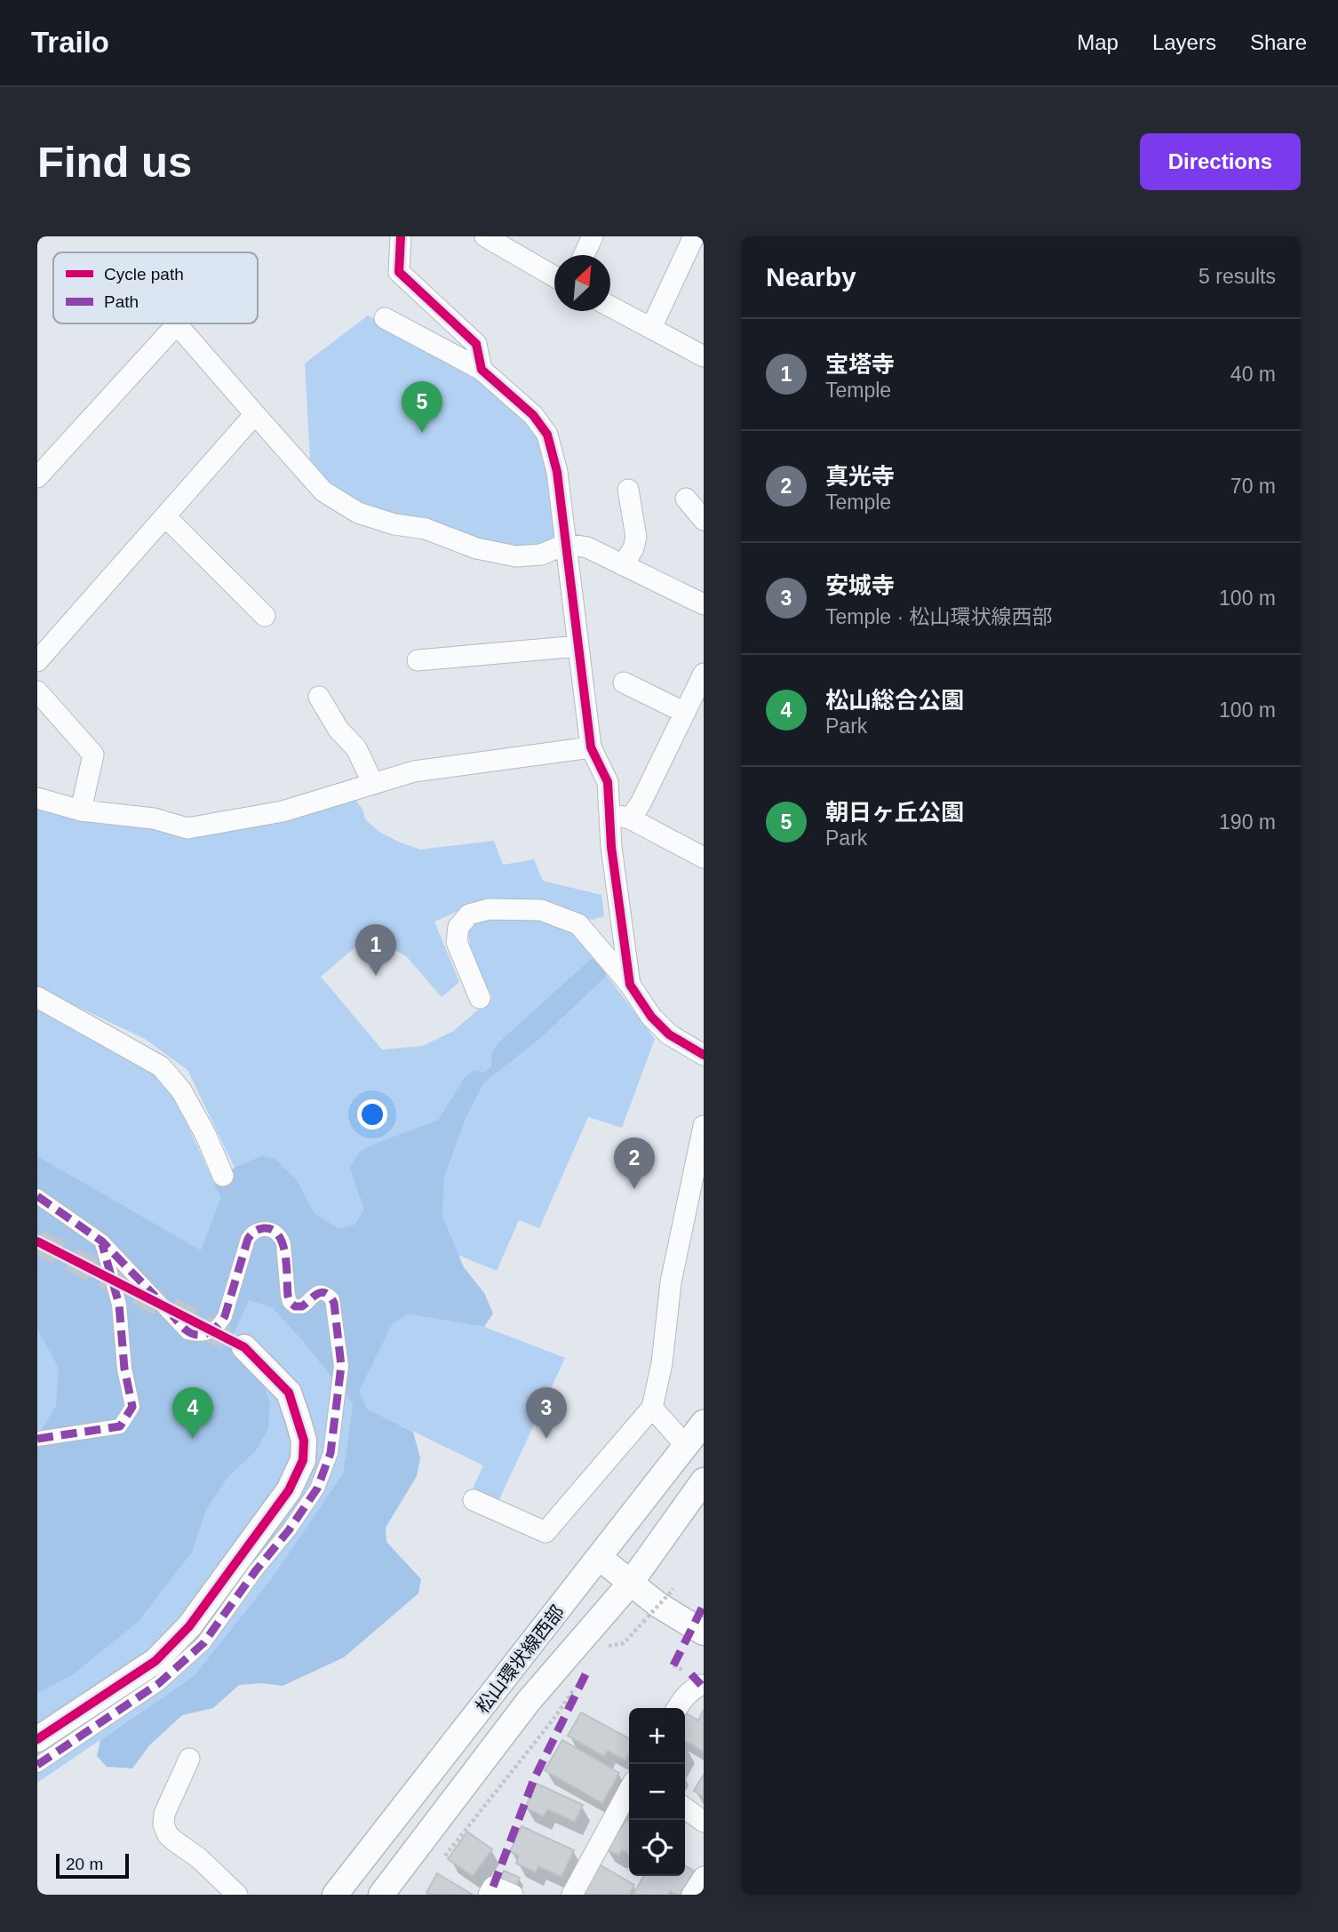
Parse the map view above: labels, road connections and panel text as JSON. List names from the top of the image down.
{
  "streets": {
    "street": ["松山環状線西部"]
  },
  "legend": ["Cycle path", "Path"],
  "scale_bar": "20 m",
  "north": "top right",
  "page": {
    "header": "Trailo",
    "nav": ["Map", "Layers", "Share"],
    "buttons": "Directions",
    "title": "Find us",
    "heading": ["Nearby", "5 results"],
    "list": [
      {
        "mark": "1",
        "name": "宝塔寺",
        "note": "Temple",
        "value": "40 m"
      },
      {
        "mark": "2",
        "name": "真光寺",
        "note": "Temple",
        "value": "70 m"
      },
      {
        "mark": "3",
        "name": "安城寺",
        "note": "Temple · 松山環状線西部",
        "value": "100 m"
      },
      {
        "mark": "4",
        "name": "松山総合公園",
        "note": "Park",
        "value": "100 m"
      },
      {
        "mark": "5",
        "name": "朝日ヶ丘公園",
        "note": "Park",
        "value": "190 m"
      }
    ],
    "pins": [
      "5",
      "1",
      "2",
      "3",
      "4"
    ],
    "map_buttons": ["+", "−"],
    "scale": "20 m"
  }
}
